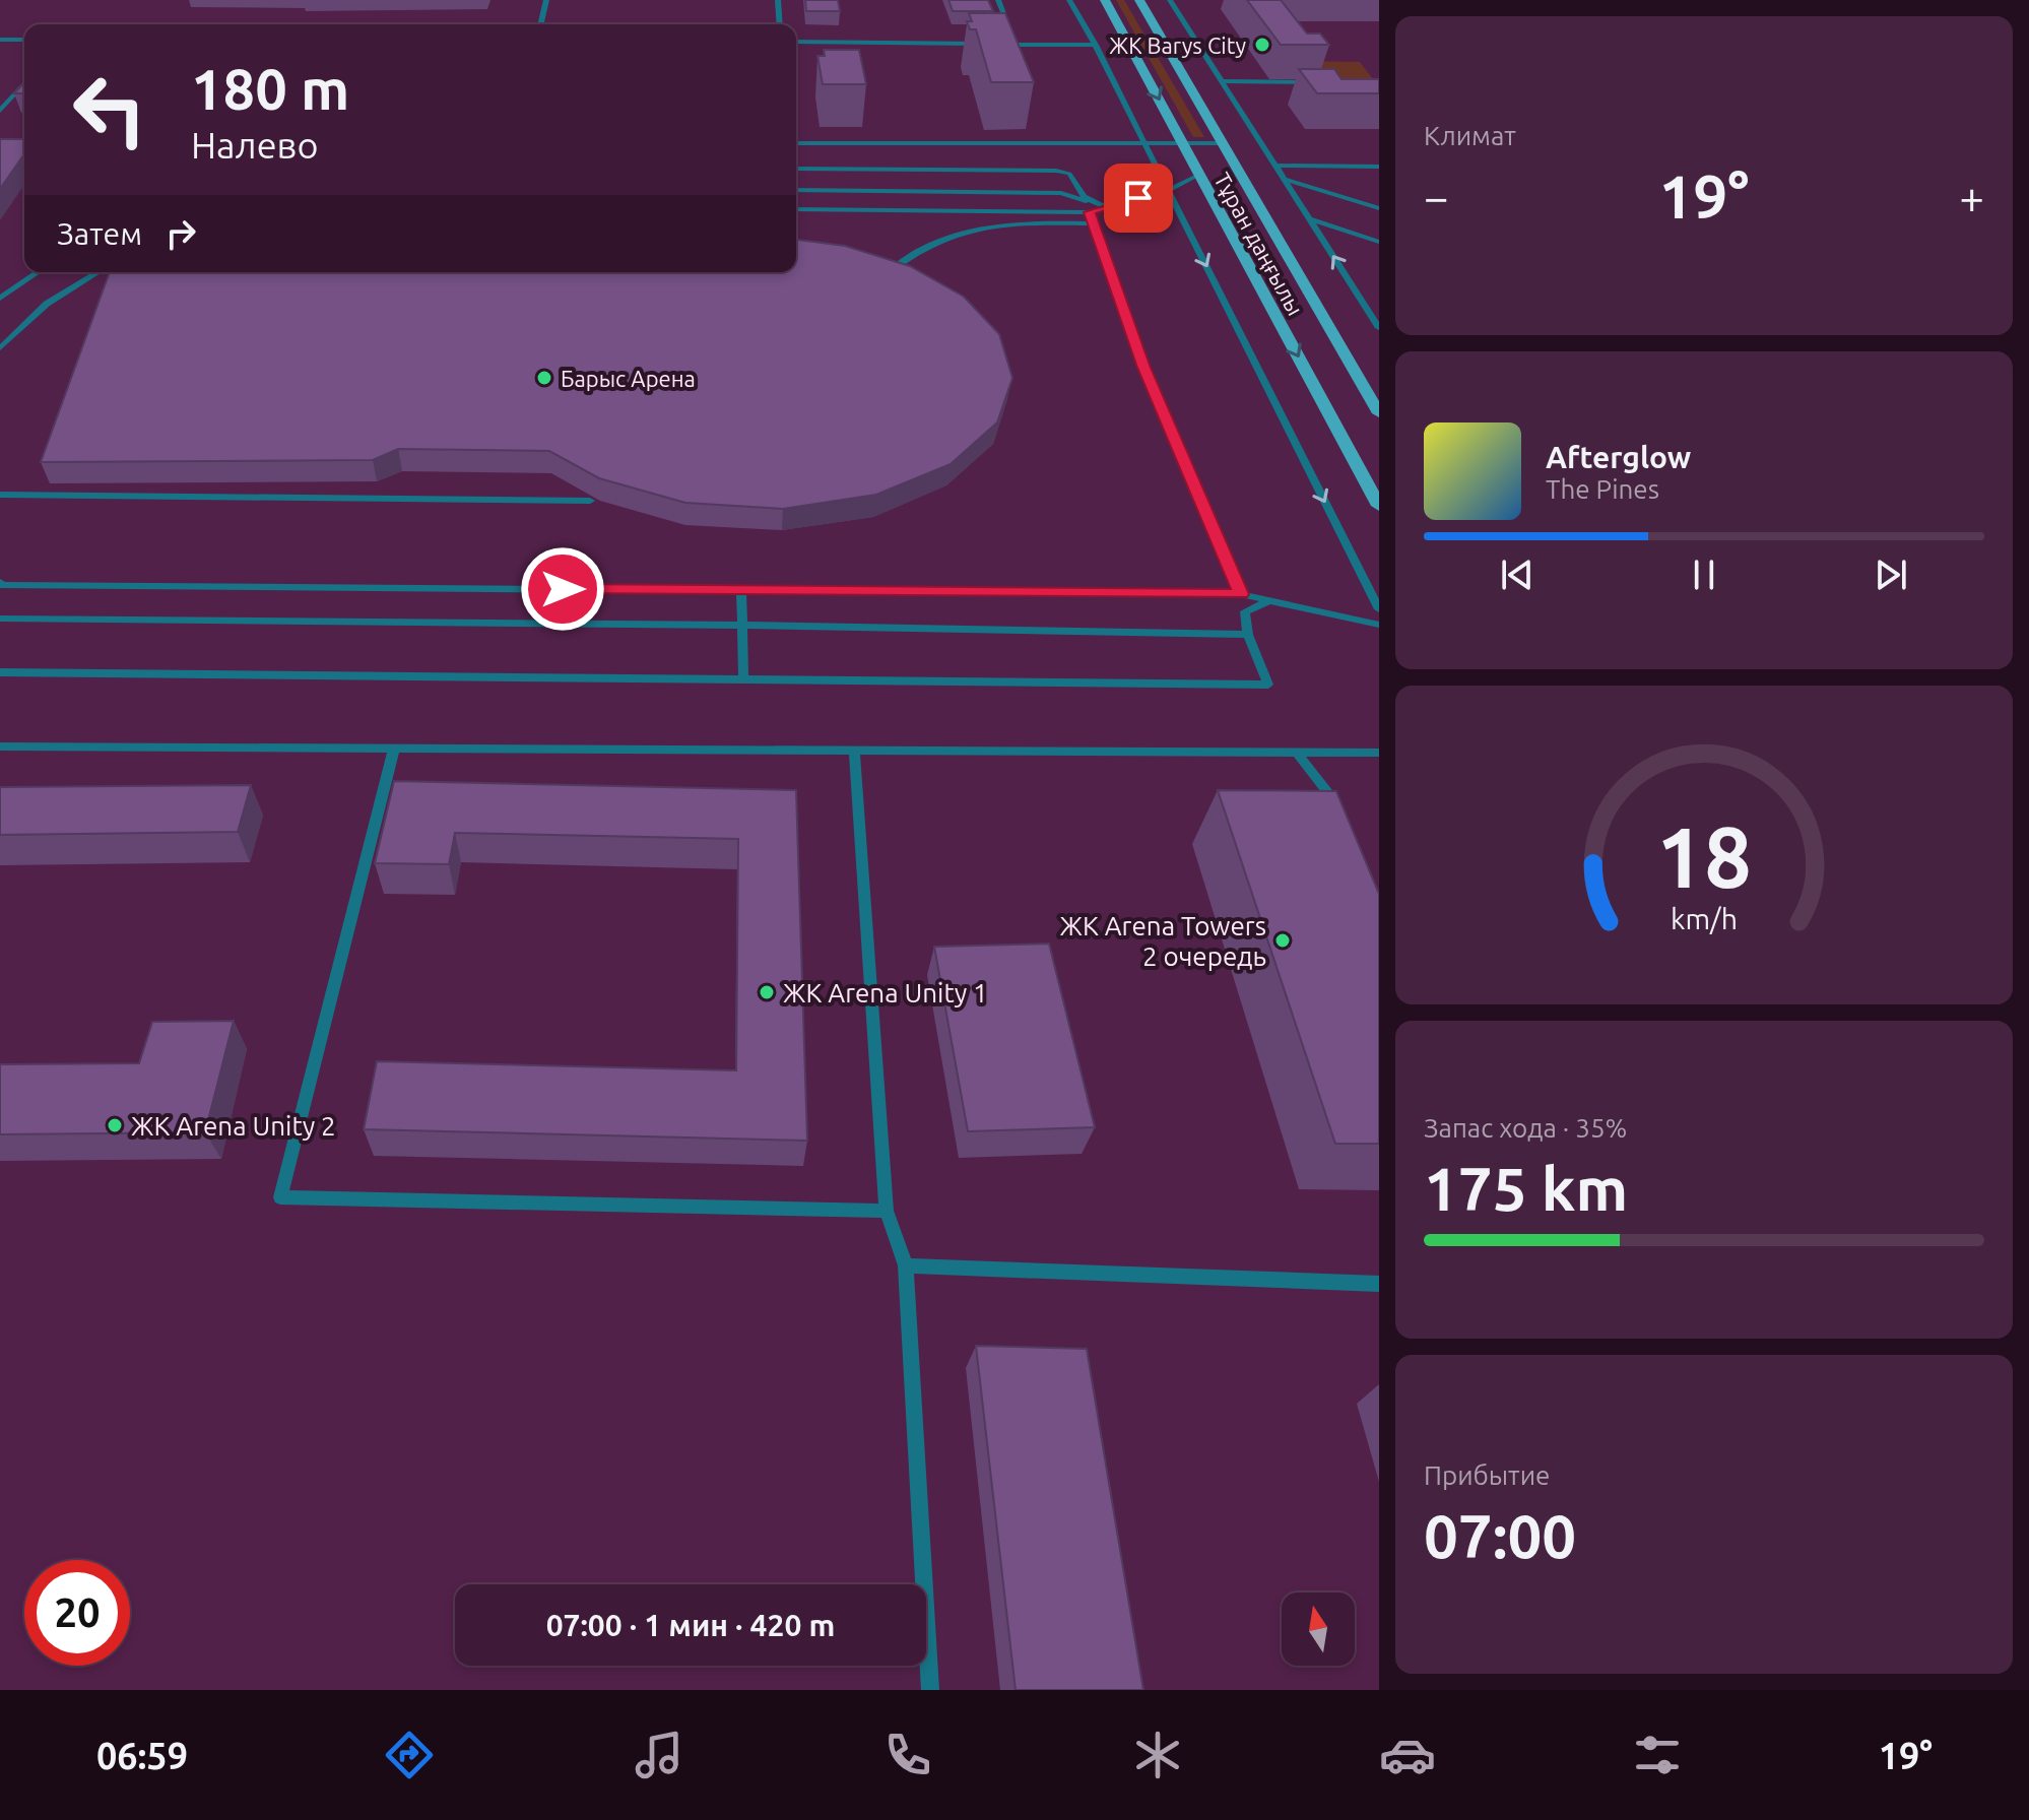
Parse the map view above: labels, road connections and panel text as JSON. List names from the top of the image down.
{
  "streets": {
    "main road": ["Тұран даңғылы"]
  },
  "places": [
    "ЖК Barys City",
    "Барыс Арена",
    "ЖК Arena Towers 2 очередь",
    "ЖК Arena Unity 1",
    "ЖК Arena Unity 2"
  ],
  "north": "top",
  "page": {
    "tile": [
      "Климат",
      ["Запас хода · 35%", "175 km"],
      ["Прибытие", "07:00"]
    ],
    "turn": ["180 m", "Налево"],
    "heat": ["−", "19°", "+"],
    "then": "Затем",
    "song": ["Afterglow", "The Pines"],
    "limit": "20",
    "trip": "07:00 · 1 мин · 420 m",
    "tabs": ["06:59", "19°"],
    "gauge": ["18", "km/h"]
  }
}
